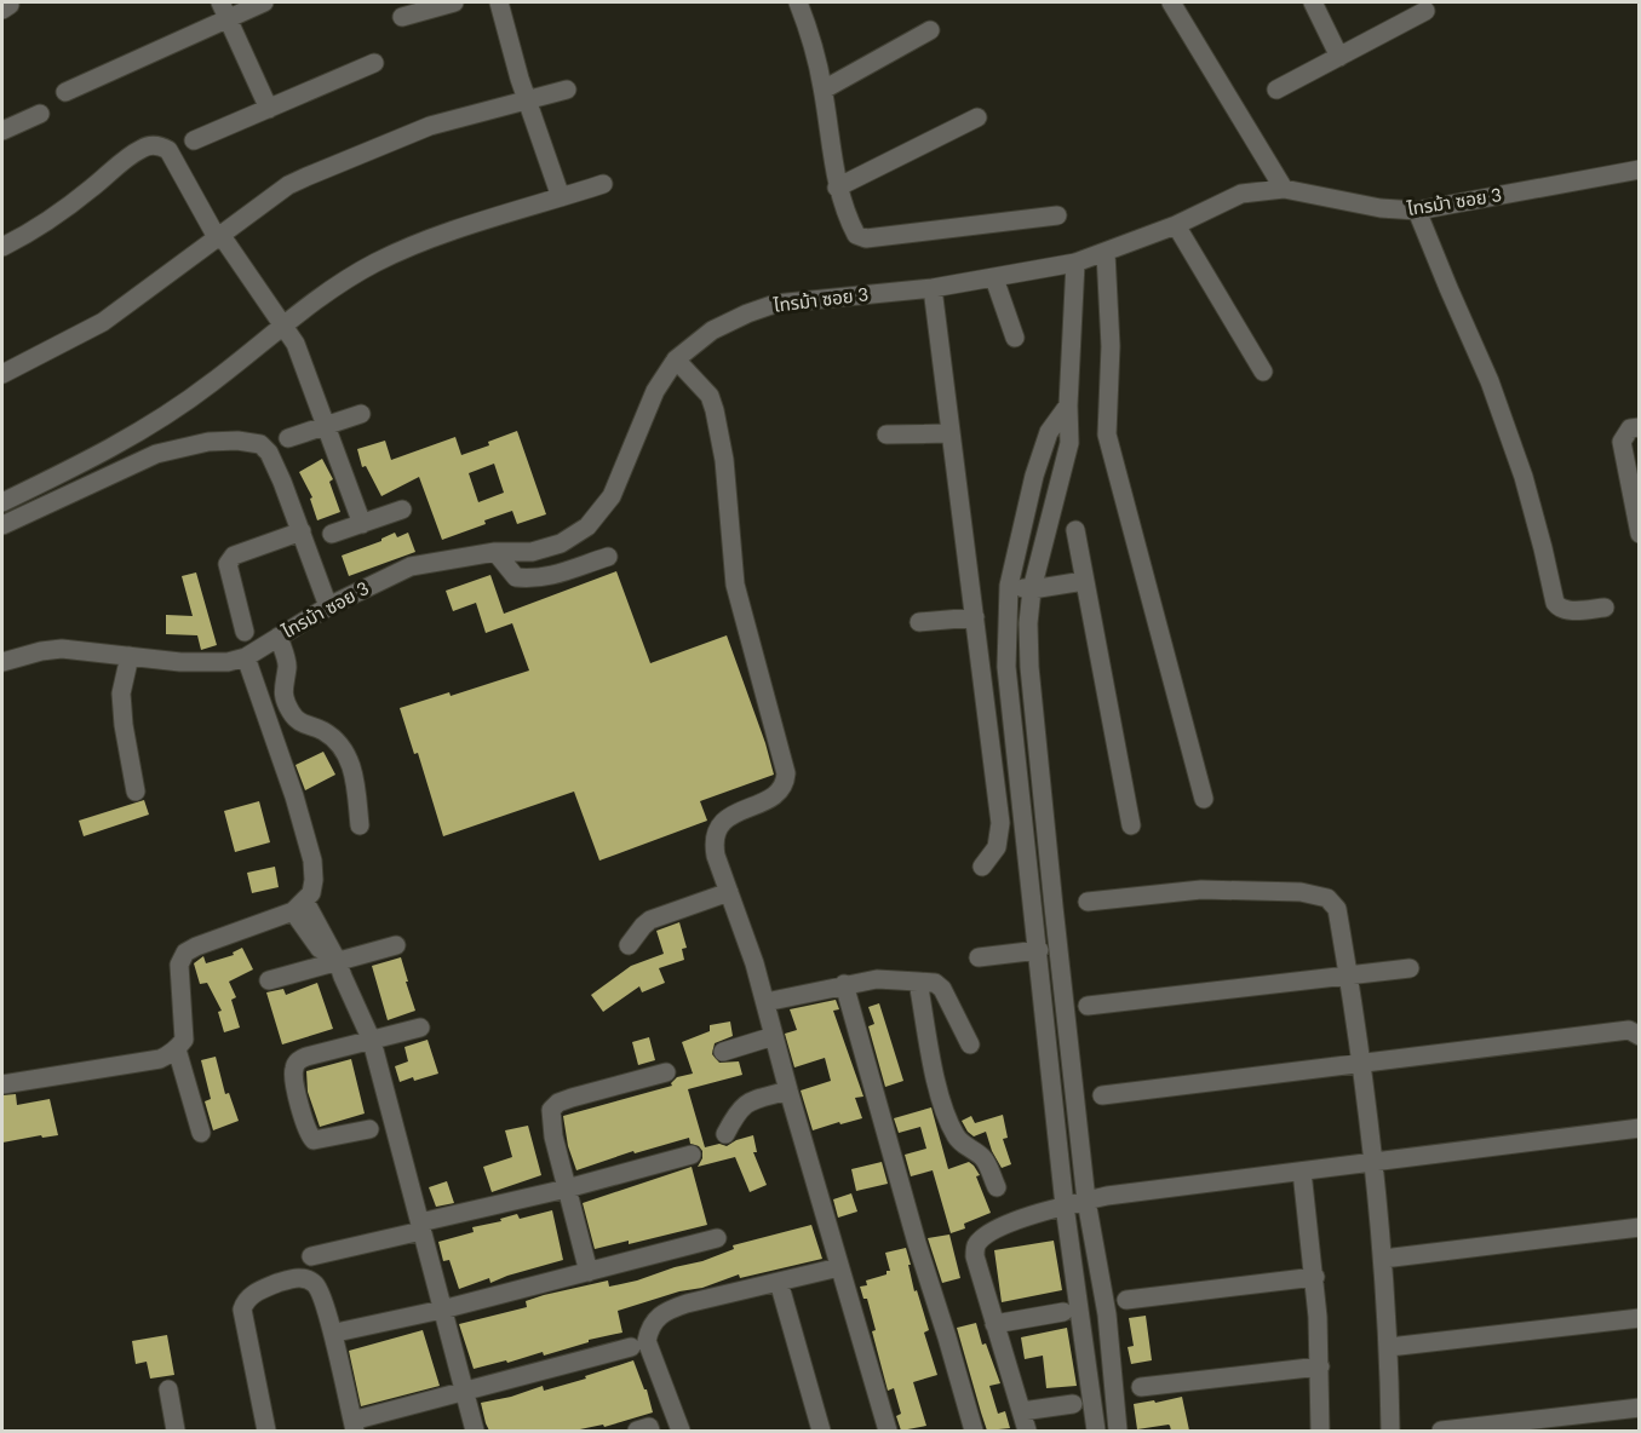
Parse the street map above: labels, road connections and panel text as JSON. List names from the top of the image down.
{
  "streets": {
    "street": ["ไทรม้า ซอย 3"]
  }
}
